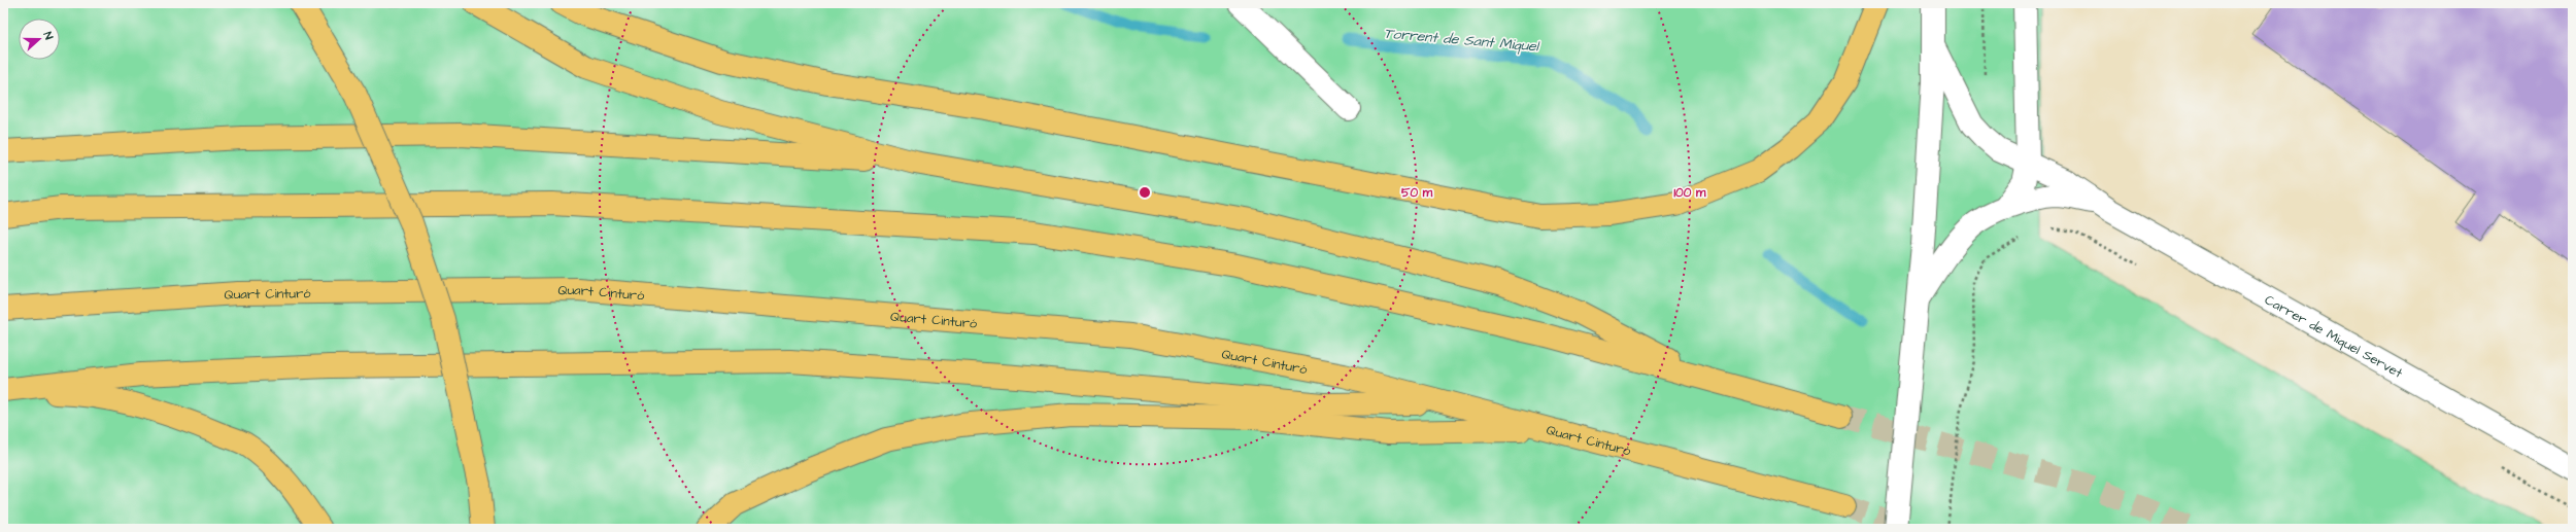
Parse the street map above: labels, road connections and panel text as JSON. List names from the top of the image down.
{
  "streets": {
    "highway": ["Quart Cinturó"],
    "street": ["Carrer de Miquel Servet"]
  },
  "water": ["Torrent de Sant Miquel"],
  "north": "right",
  "rings": ["50 m", "100 m"]
}
